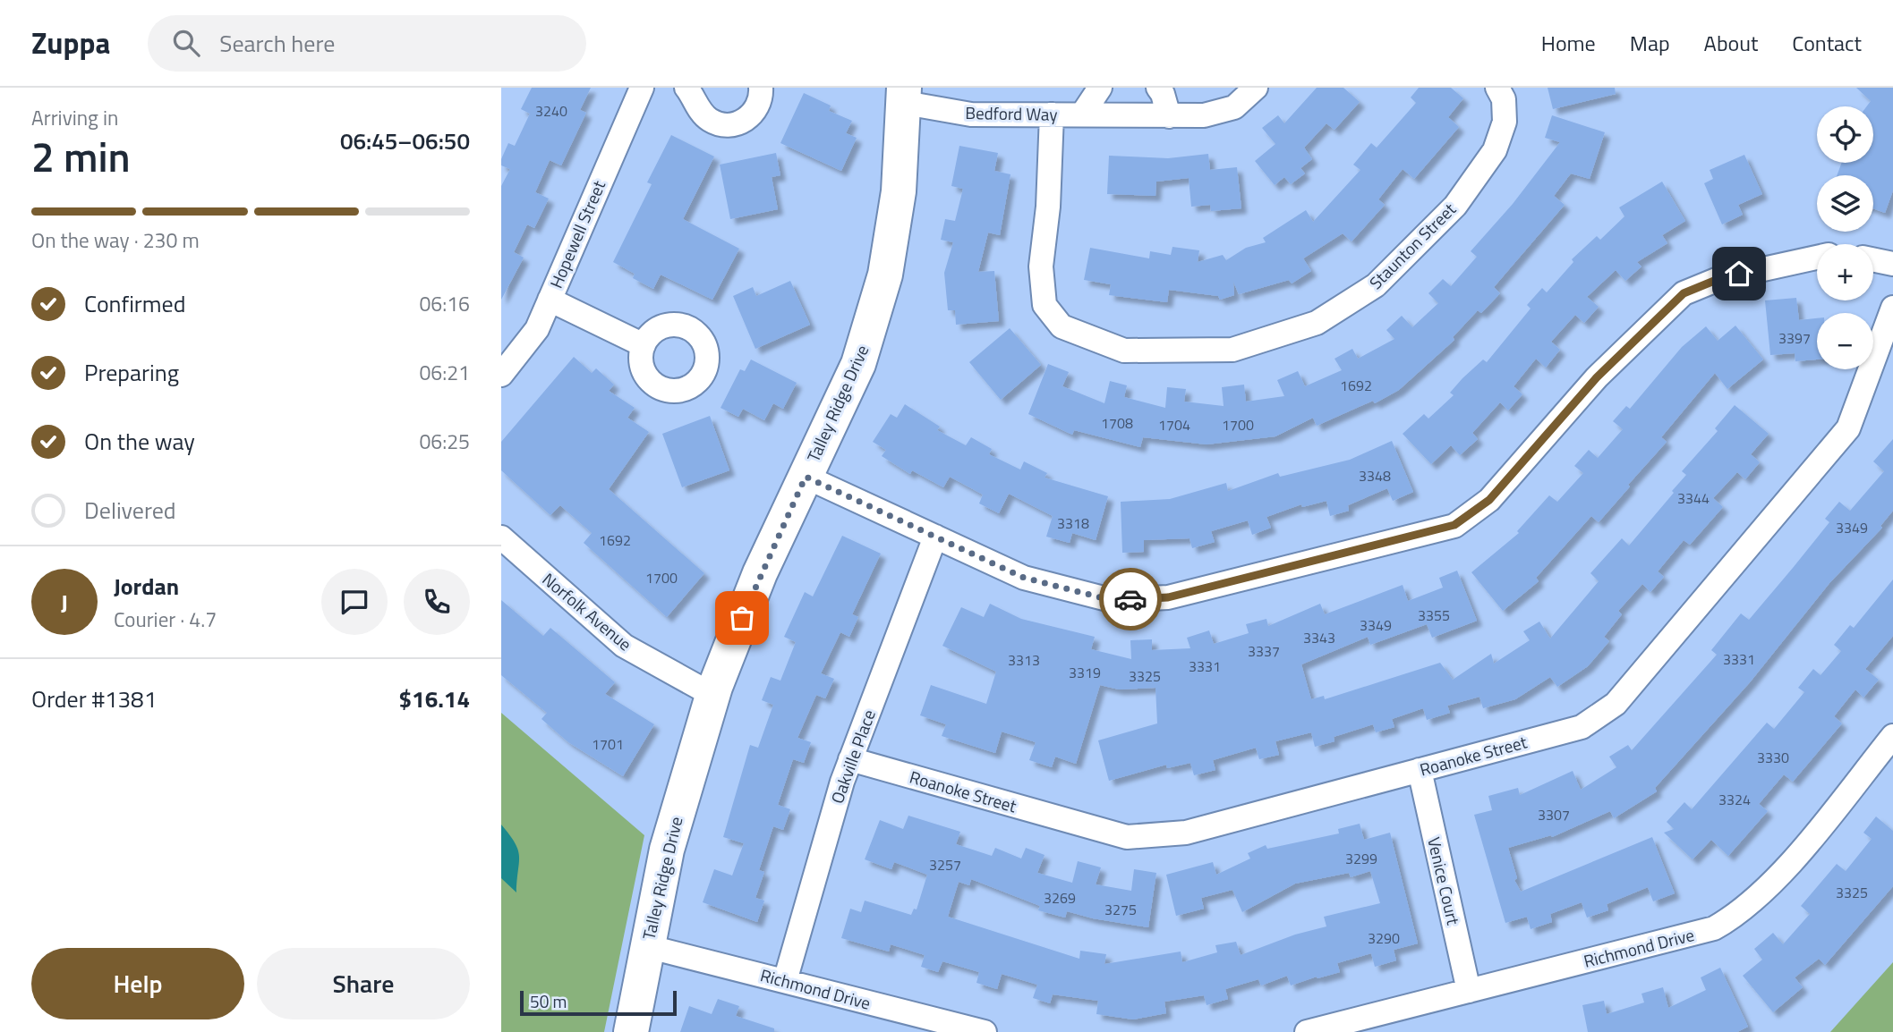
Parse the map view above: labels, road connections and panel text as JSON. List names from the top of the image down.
{
  "streets": {
    "street": [
      "Bedford Way",
      "Hopewell Street",
      "Staunton Street",
      "Talley Ridge Drive",
      "Norfolk Avenue",
      "Roanoke Street",
      "Oakville Place",
      "Venice Court",
      "Richmond Drive"
    ]
  },
  "crossings": [
    ["Bedford Way", "Staunton Street"],
    ["Bedford Way", "Talley Ridge Drive"],
    ["Talley Ridge Drive", "Norfolk Avenue"],
    ["Talley Ridge Drive", "Richmond Drive"],
    ["Roanoke Street", "Oakville Place"],
    ["Roanoke Street", "Venice Court"],
    ["Oakville Place", "Richmond Drive"],
    ["Venice Court", "Richmond Drive"]
  ],
  "house_numbers": [
    "3240",
    "3397",
    "1692",
    "1708",
    "1704",
    "1700",
    "3348",
    "3344",
    "3318",
    "3349",
    "1692",
    "1700",
    "3355",
    "3349",
    "3343",
    "3337",
    "3331",
    "3313",
    "3331",
    "3319",
    "3325",
    "1701",
    "3330",
    "3324",
    "3307",
    "3299",
    "3257",
    "3325",
    "3269",
    "3275",
    "3290"
  ],
  "scale_bar": "50 m",
  "page": {
    "header": "Zuppa",
    "search": "Search here",
    "nav": [
      "Home",
      "Map",
      "About",
      "Contact"
    ],
    "heading": ["2 min", "Arriving in", "06:45–06:50"],
    "panel": [
      "Jordan",
      "Courier · 4.7",
      "Order #1381",
      "$16.14"
    ],
    "map_buttons": ["+", "−"],
    "bar": "On the way · 230 m",
    "list": [
      ["Confirmed", "06:16"],
      ["Preparing", "06:21"],
      ["On the way", "06:25"],
      "Delivered"
    ],
    "round": "J",
    "buttons": ["Help", "Share"],
    "scale": "50 m"
  }
}
